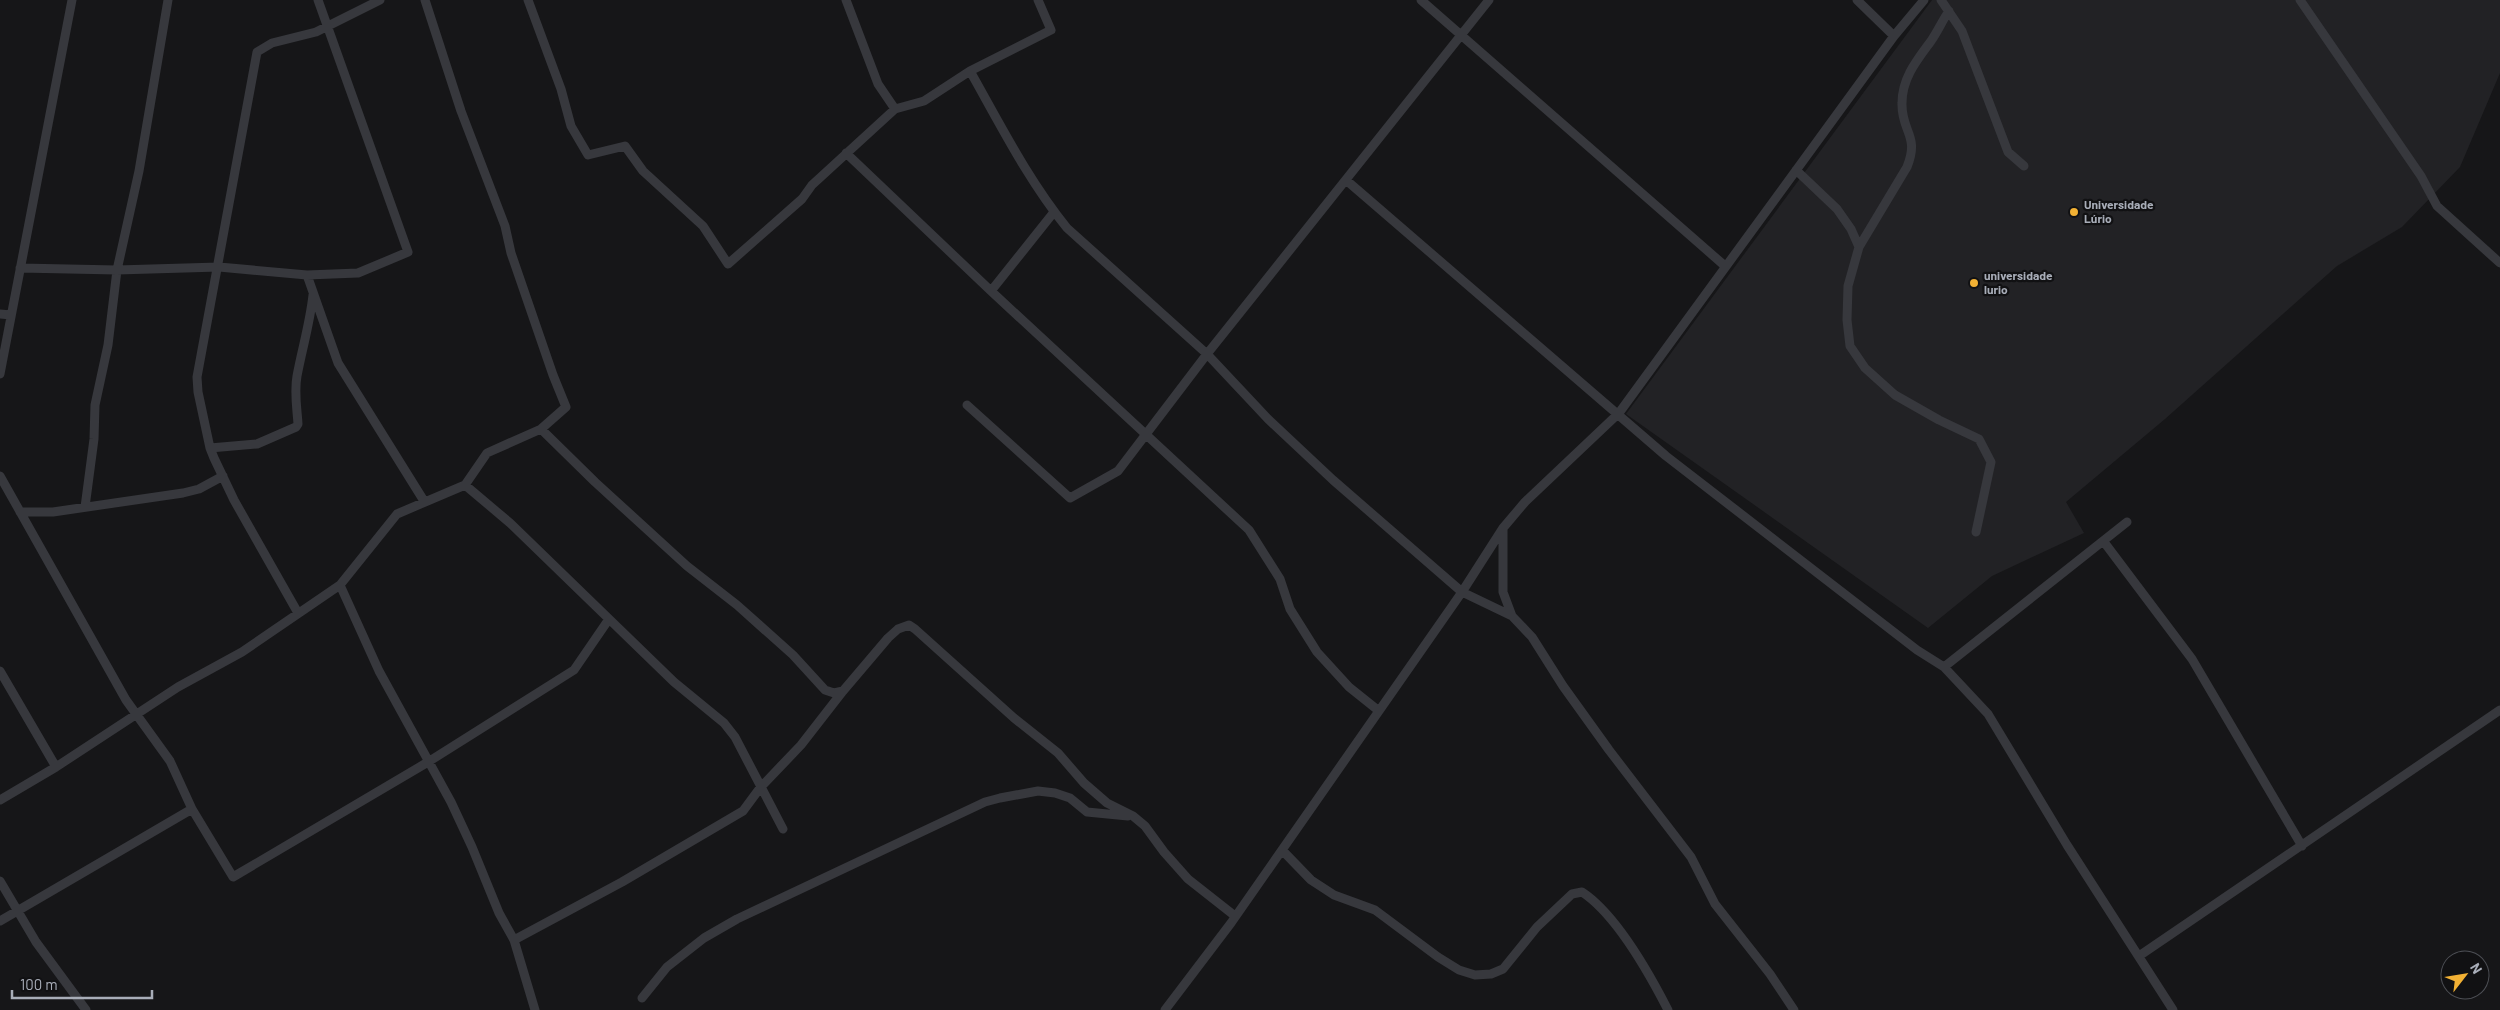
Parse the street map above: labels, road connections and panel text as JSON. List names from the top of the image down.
{
  "places": ["Universidade Lúrio", "universidade lurio"],
  "scale_bar": "100 m",
  "north": "top right"
}
